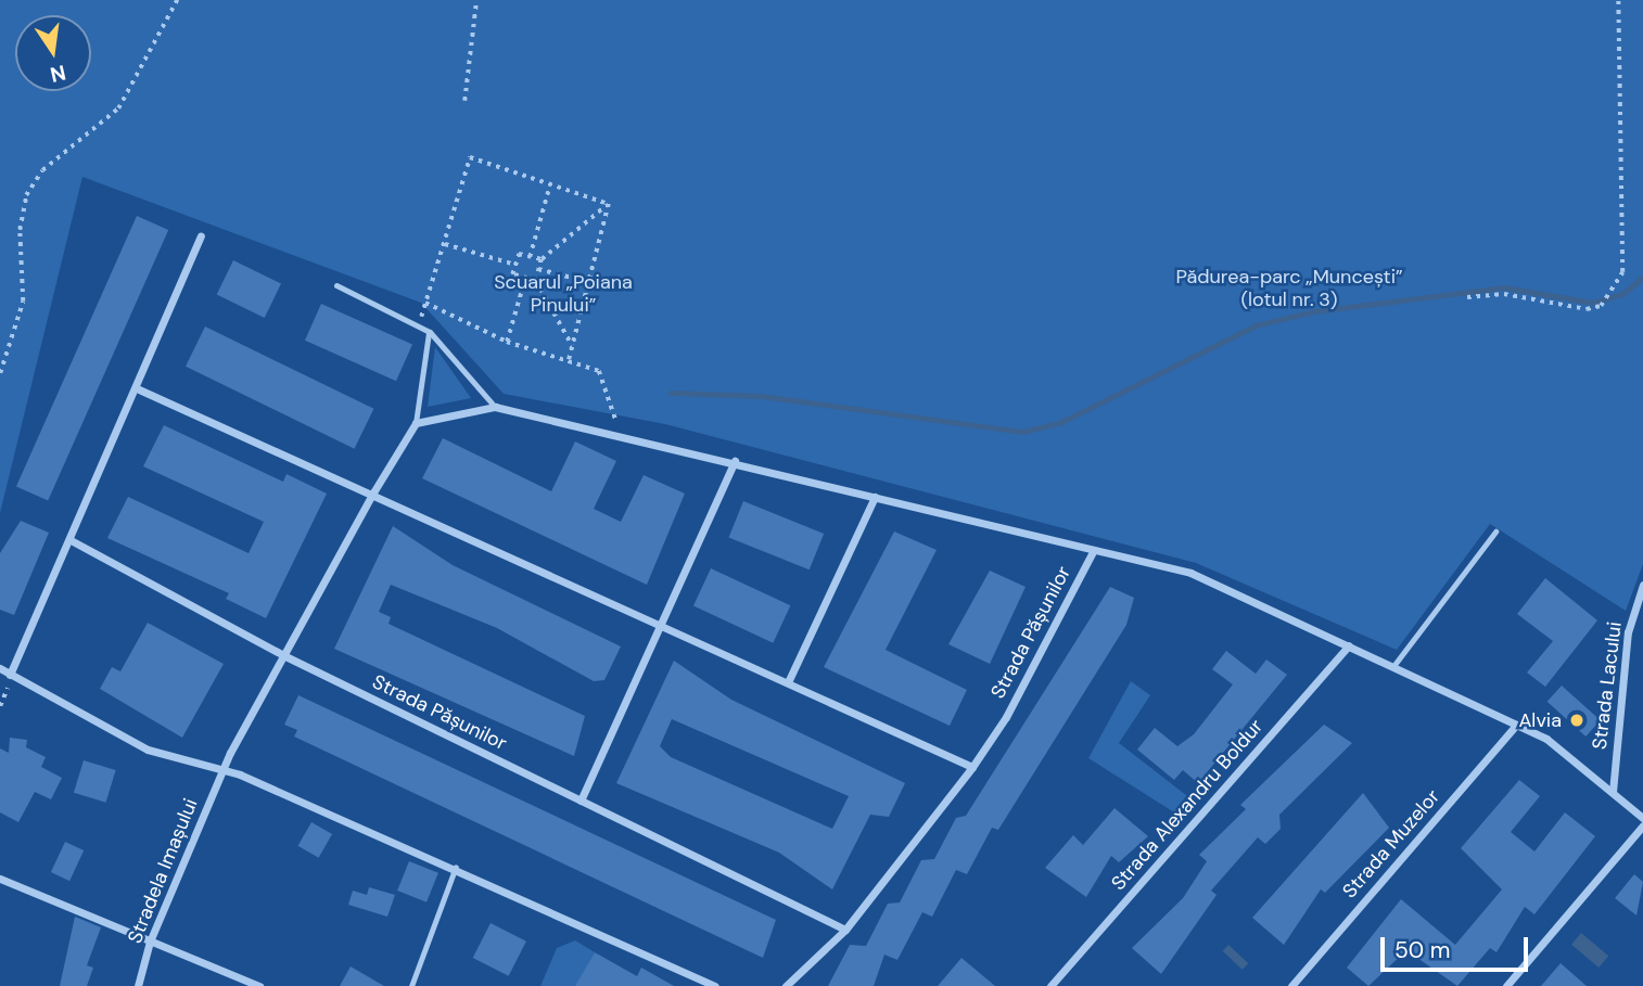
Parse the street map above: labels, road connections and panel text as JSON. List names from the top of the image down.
{
  "streets": {
    "street": [
      "Strada Pășunilor",
      "Strada Lacului",
      "Strada Alexandru Boldur",
      "Strada Muzelor",
      "Stradela Imașului"
    ]
  },
  "crossings": [
    ["Strada Pășunilor", "Strada Lacului"],
    ["Strada Pășunilor", "Strada Alexandru Boldur"],
    ["Strada Pășunilor", "Strada Muzelor"]
  ],
  "parks": ["Pădurea-parc „Muncești” (lotul nr. 3)", "Scuarul „Poiana Pinului”"],
  "places": ["Alvia"],
  "scale_bar": "50 m",
  "north": "bottom"
}
